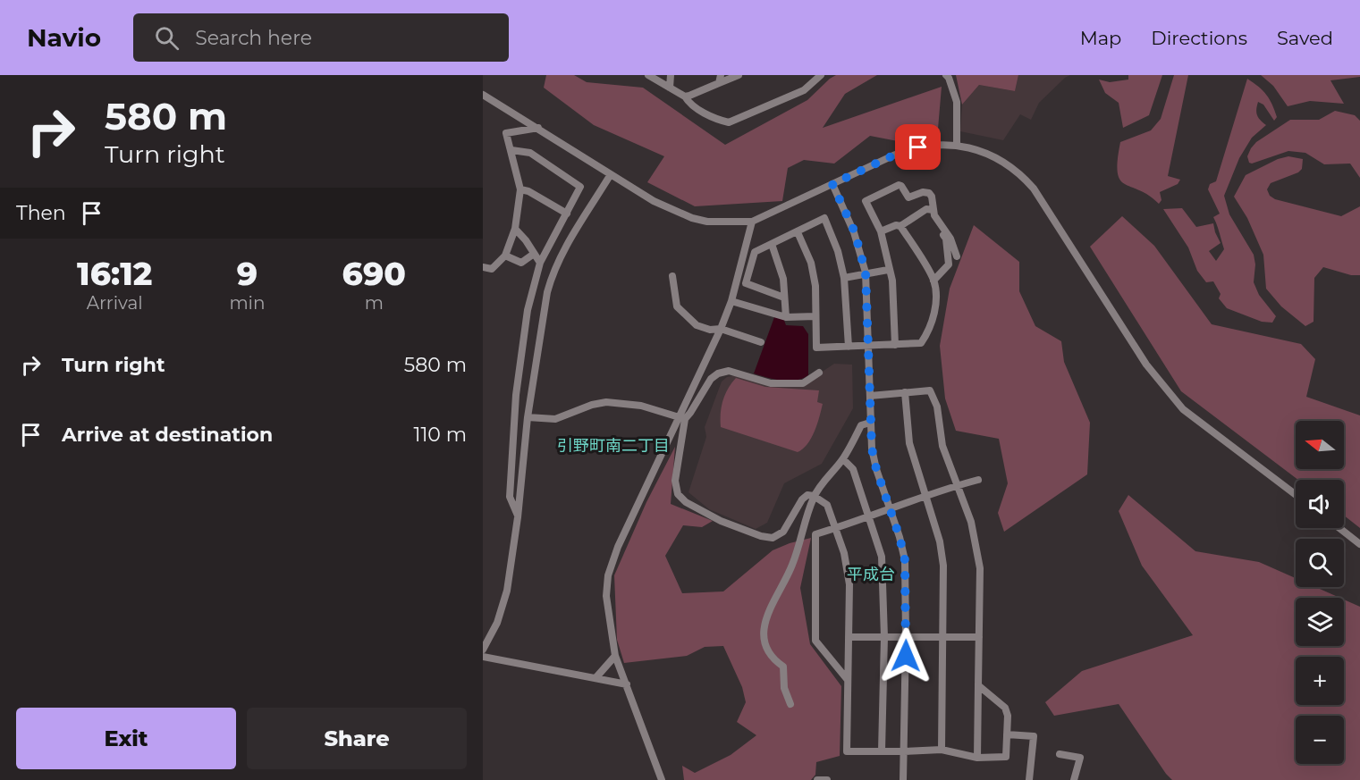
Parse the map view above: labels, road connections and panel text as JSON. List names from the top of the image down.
{
  "districts": ["引野町南二丁目", "平成台"],
  "north": "left",
  "page": {
    "header": "Navio",
    "search": "Search here",
    "nav": ["Map", "Directions", "Saved"],
    "turn": ["580 m", "Turn right"],
    "then": "Then",
    "eta": [
      "16:12",
      "Arrival",
      "9",
      "min",
      "690",
      "m"
    ],
    "list": [
      {
        "name": "Turn right",
        "value": "580 m"
      },
      {
        "name": "Arrive at destination",
        "value": "110 m"
      }
    ],
    "map_buttons": ["+", "−"],
    "buttons": ["Exit", "Share"]
  }
}
